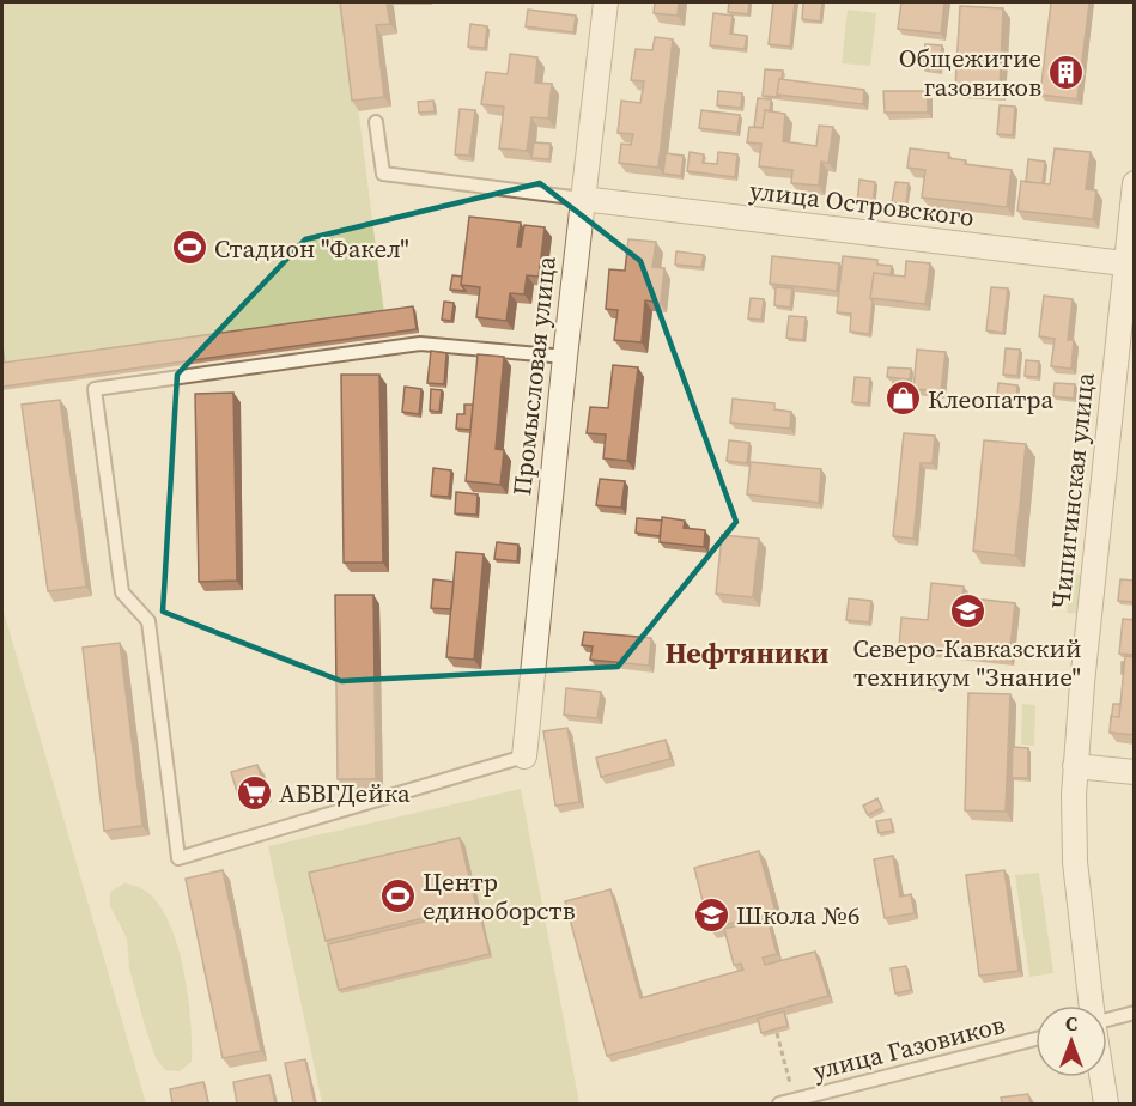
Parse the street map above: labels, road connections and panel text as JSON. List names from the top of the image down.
{
  "streets": {
    "street": ["улица Островского", "Промысловая улица", "Чипигинская улица"],
    "lane": ["улица Газовиков"]
  },
  "crossings": [
    ["улица Островского", "Промысловая улица"],
    ["улица Островского", "Чипигинская улица"]
  ],
  "districts": ["Нефтяники"],
  "places": {
    "building": ["Общежитие газовиков"],
    "sports": ["Стадион \"Факел\"", "Центр единоборств"],
    "shop": ["Клеопатра"],
    "school or university": ["Северо-Кавказский техникум \"Знание\"", "Школа №6"],
    "supermarket": ["АБВГДейка"]
  },
  "north": "top"
}
